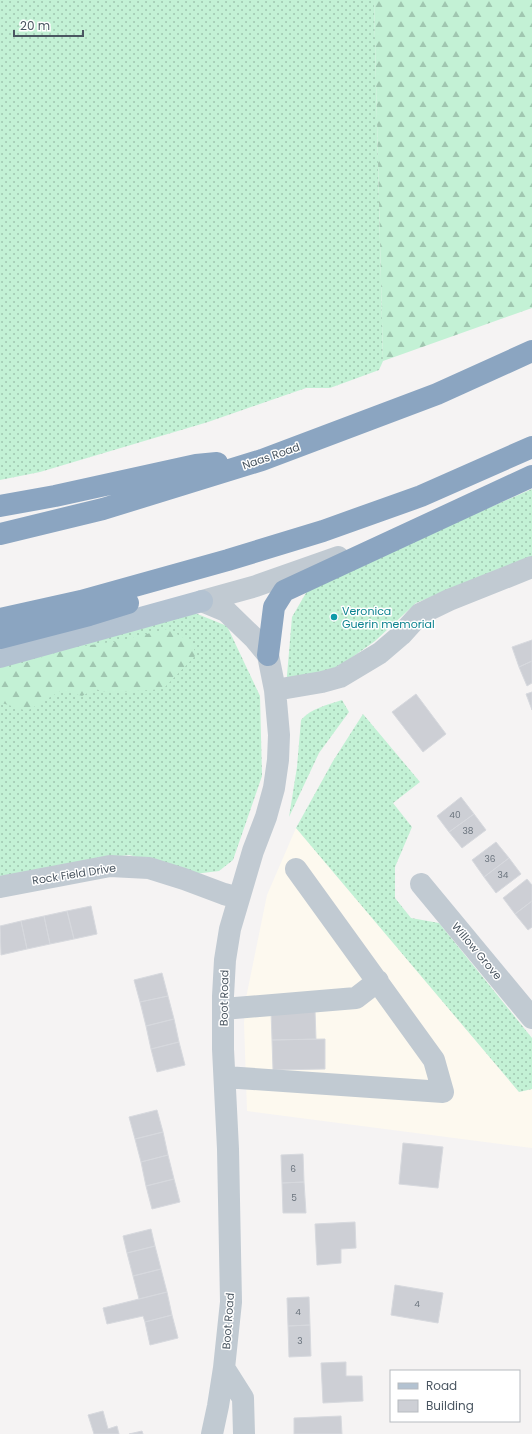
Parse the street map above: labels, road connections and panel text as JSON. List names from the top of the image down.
{
  "streets": {
    "highway": ["Naas Road"],
    "street": ["Rock Field Drive", "Willow Grove", "Boot Road"]
  },
  "crossings": [
    ["Rock Field Drive", "Boot Road"]
  ],
  "places": ["Veronica Guerin memorial"],
  "house_numbers": [
    "40",
    "38",
    "36",
    "34",
    "6",
    "5",
    "4",
    "4",
    "3"
  ],
  "legend": ["Road", "Building"],
  "scale_bar": "20 m"
}
